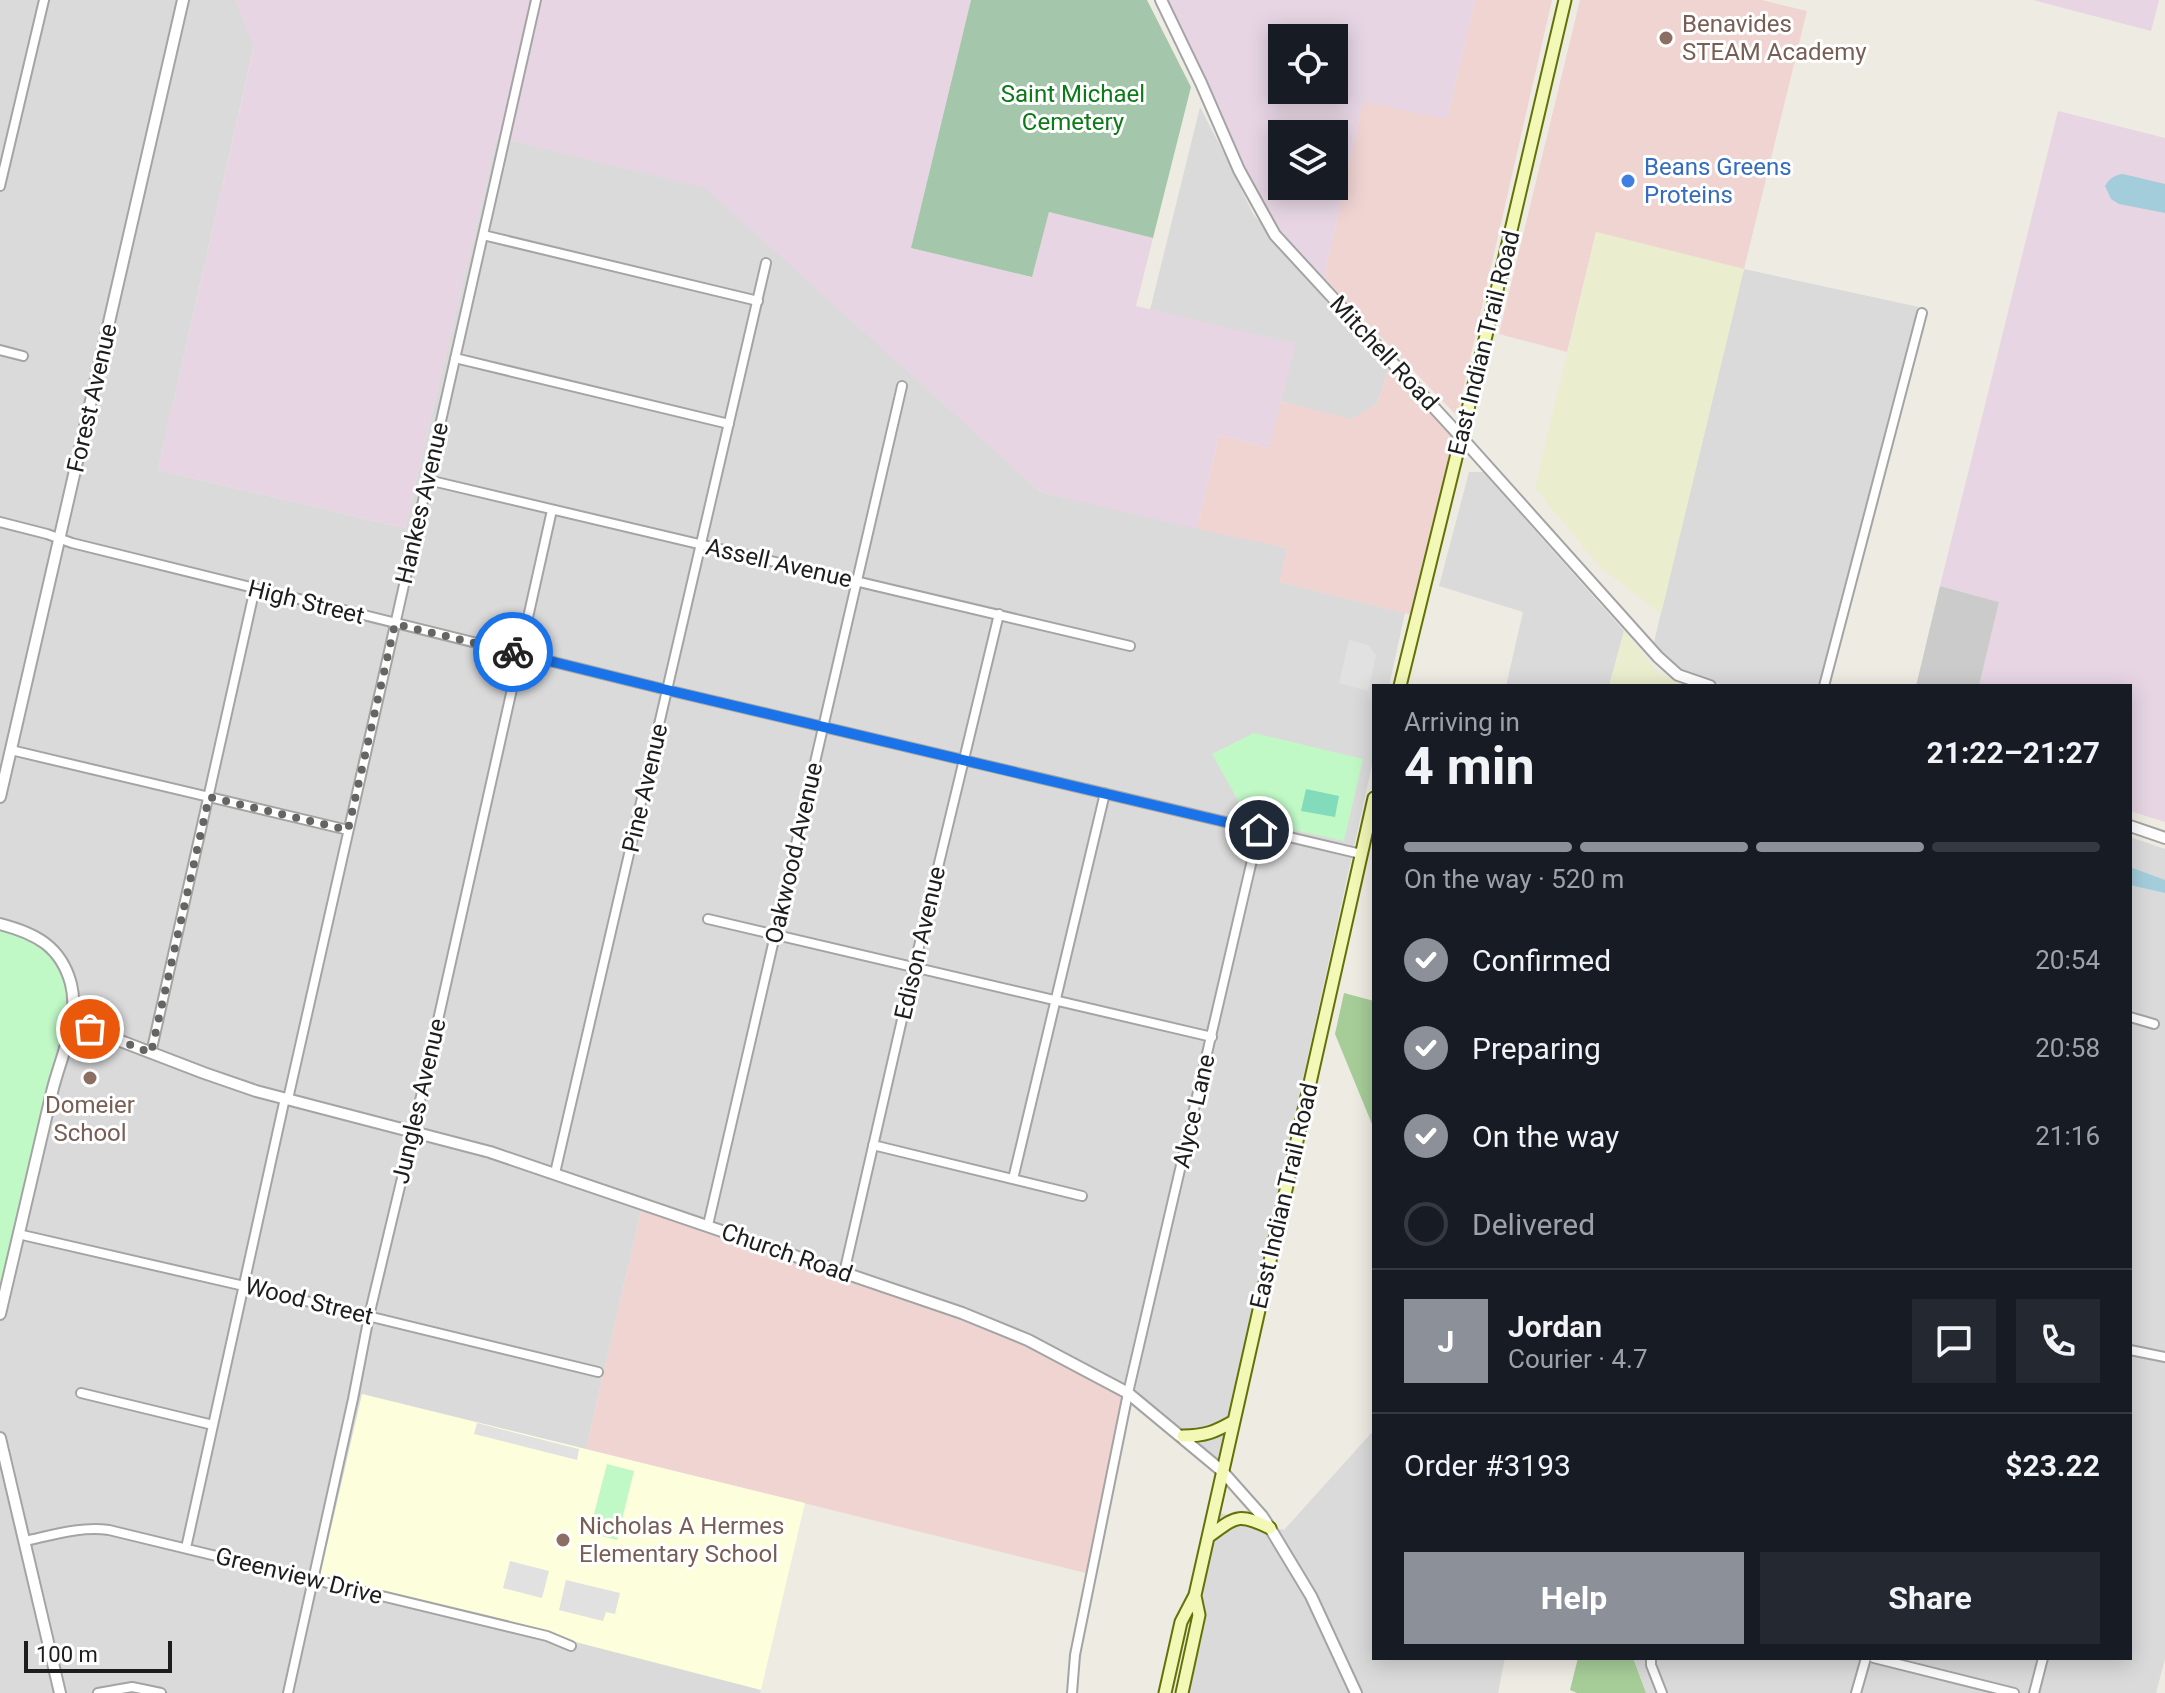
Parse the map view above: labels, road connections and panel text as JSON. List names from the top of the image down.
{
  "streets": {
    "main road": ["East Indian Trail Road"],
    "street": [
      "Mitchell Road",
      "Forest Avenue",
      "Hankes Avenue",
      "Assell Avenue",
      "High Street",
      "Pine Avenue",
      "Oakwood Avenue",
      "Edison Avenue",
      "Jungles Avenue",
      "Alyce Lane",
      "Church Road",
      "Wood Street",
      "Greenview Drive"
    ]
  },
  "crossings": [
    ["East Indian Trail Road", "Mitchell Road"],
    ["East Indian Trail Road", "High Street"],
    ["East Indian Trail Road", "Church Road"],
    ["Forest Avenue", "High Street"],
    ["Hankes Avenue", "Assell Avenue"],
    ["Hankes Avenue", "High Street"],
    ["Hankes Avenue", "Church Road"],
    ["Hankes Avenue", "Wood Street"],
    ["Hankes Avenue", "Greenview Drive"],
    ["Assell Avenue", "Pine Avenue"],
    ["Assell Avenue", "Oakwood Avenue"],
    ["Assell Avenue", "Edison Avenue"],
    ["Assell Avenue", "Jungles Avenue"],
    ["High Street", "Pine Avenue"],
    ["High Street", "Oakwood Avenue"],
    ["High Street", "Edison Avenue"],
    ["High Street", "Jungles Avenue"],
    ["High Street", "Alyce Lane"],
    ["Pine Avenue", "Church Road"],
    ["Oakwood Avenue", "Church Road"],
    ["Edison Avenue", "Church Road"],
    ["Jungles Avenue", "Church Road"],
    ["Jungles Avenue", "Wood Street"],
    ["Jungles Avenue", "Greenview Drive"],
    ["Alyce Lane", "Church Road"]
  ],
  "parks": ["Saint Michael Cemetery"],
  "places": [
    "Benavides STEAM Academy",
    "Beans Greens Proteins",
    "Domeier School",
    "Nicholas A Hermes Elementary School"
  ],
  "scale_bar": "100 m",
  "page": {
    "heading": ["4 min", "Arriving in", "21:22–21:27"],
    "panel": [
      "Jordan",
      "Courier · 4.7",
      "Order #3193",
      "$23.22"
    ],
    "bar": "On the way · 520 m",
    "list": [
      ["Confirmed", "20:54"],
      ["Preparing", "20:58"],
      ["On the way", "21:16"],
      "Delivered"
    ],
    "round": "J",
    "buttons": ["Help", "Share"],
    "scale": "100 m"
  }
}
